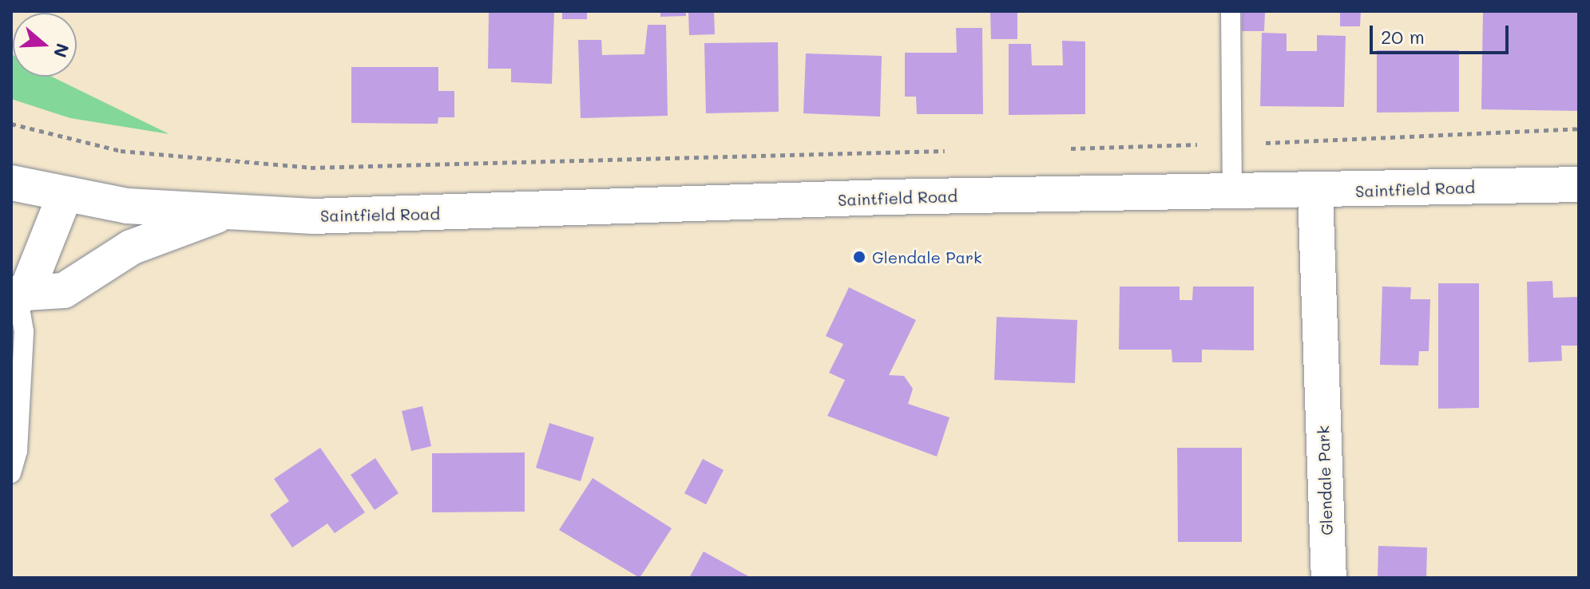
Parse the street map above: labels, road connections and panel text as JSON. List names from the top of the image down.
{
  "streets": {
    "main road": ["Saintfield Road", "Glendale Park"]
  },
  "crossings": [
    ["Saintfield Road", "Glendale Park"]
  ],
  "places": ["Glendale Park"],
  "scale_bar": "20 m",
  "north": "right"
}
